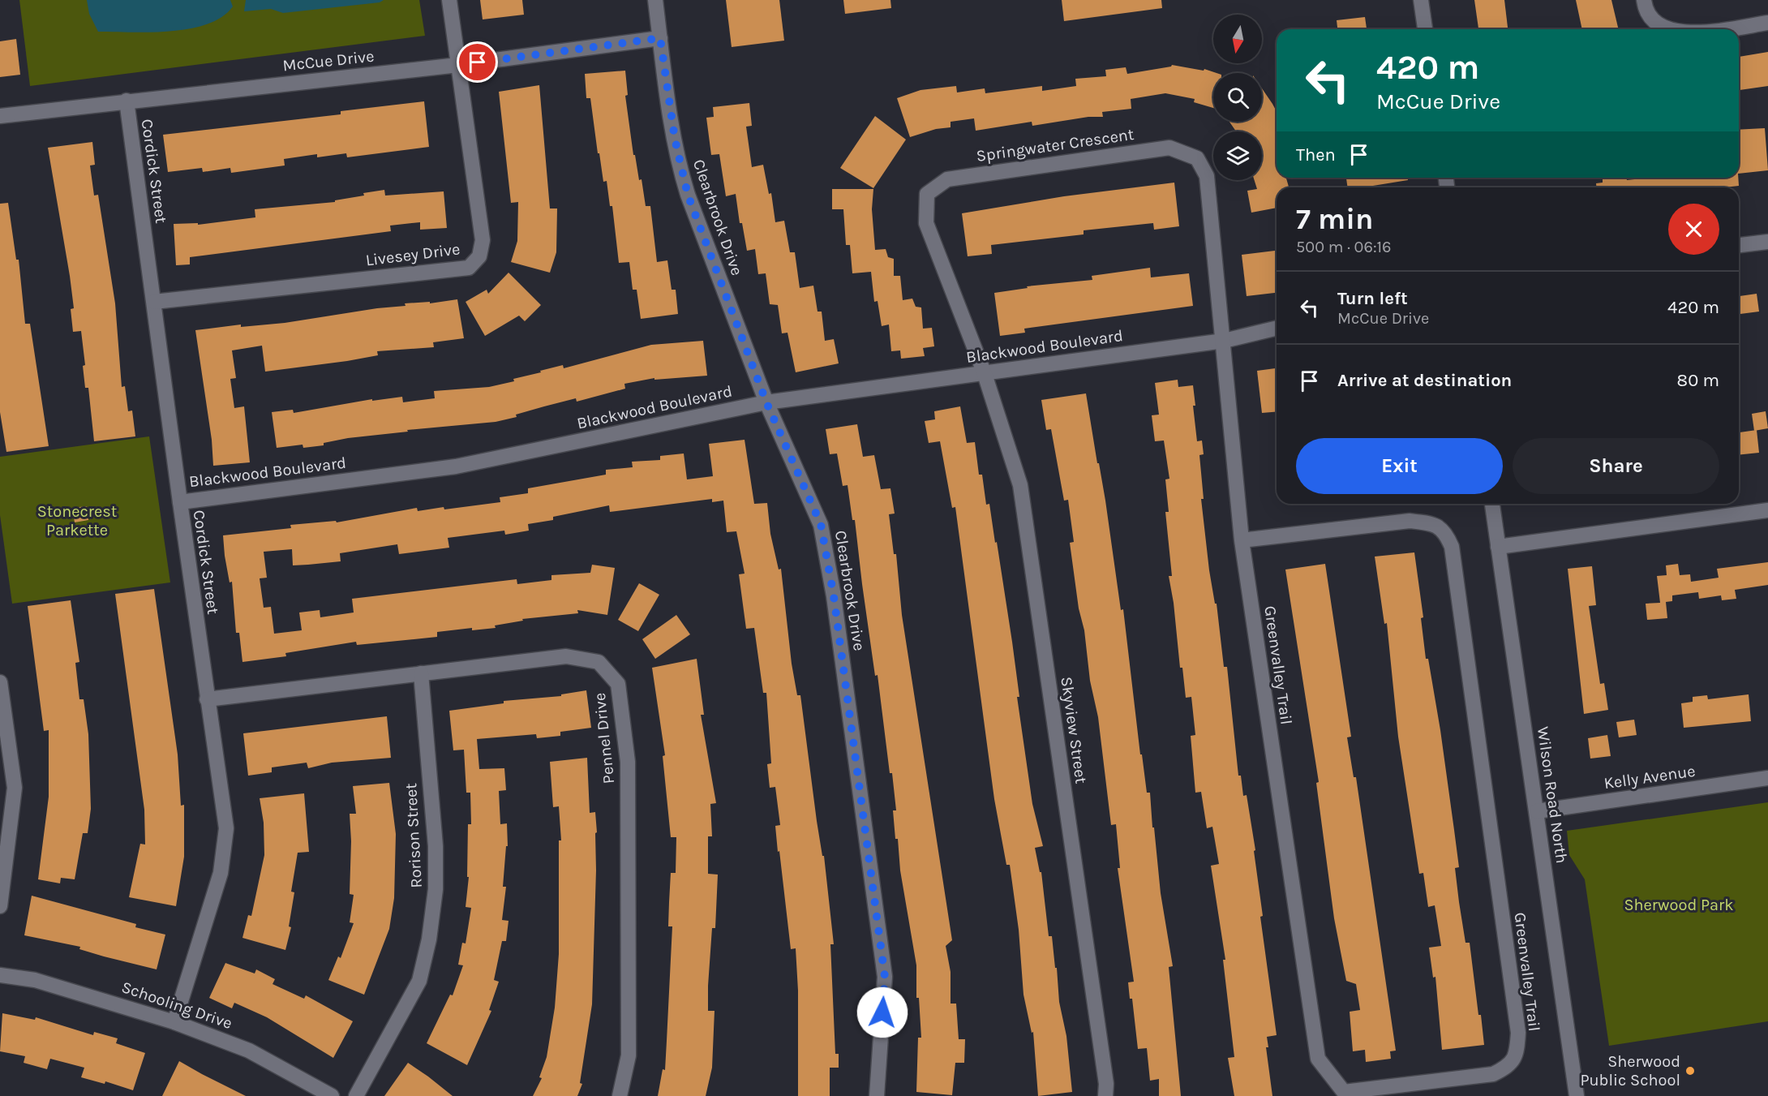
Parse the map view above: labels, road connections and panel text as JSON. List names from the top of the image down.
{
  "streets": {
    "street": [
      "McCue Drive",
      "Springwater Crescent",
      "Cordick Street",
      "Clearbrook Drive",
      "Livesey Drive",
      "Blackwood Boulevard",
      "Greenvalley Trail",
      "Skyview Street",
      "Pennel Drive",
      "Kelly Avenue",
      "Wilson Road North",
      "Rorison Street",
      "Schooling Drive"
    ]
  },
  "crossings": [
    ["McCue Drive", "Cordick Street"],
    ["McCue Drive", "Clearbrook Drive"],
    ["McCue Drive", "Livesey Drive"],
    ["Springwater Crescent", "Blackwood Boulevard"],
    ["Springwater Crescent", "Greenvalley Trail"],
    ["Springwater Crescent", "Skyview Street"],
    ["Cordick Street", "Livesey Drive"],
    ["Cordick Street", "Blackwood Boulevard"],
    ["Cordick Street", "Pennel Drive"],
    ["Cordick Street", "Schooling Drive"],
    ["Clearbrook Drive", "Blackwood Boulevard"],
    ["Blackwood Boulevard", "Greenvalley Trail"],
    ["Blackwood Boulevard", "Skyview Street"],
    ["Pennel Drive", "Rorison Street"],
    ["Kelly Avenue", "Wilson Road North"]
  ],
  "parks": ["Stonecrest Parkette", "Sherwood Park"],
  "places": ["Sherwood Public School"],
  "north": "bottom",
  "page": {
    "turn": ["420 m", "McCue Drive"],
    "then": "Then",
    "heading": ["7 min", "500 m · 06:16"],
    "list": [
      {
        "name": "Turn left",
        "note": "McCue Drive",
        "value": "420 m"
      },
      {
        "name": "Arrive at destination",
        "value": "80 m"
      }
    ],
    "buttons": ["Exit", "Share"]
  }
}
